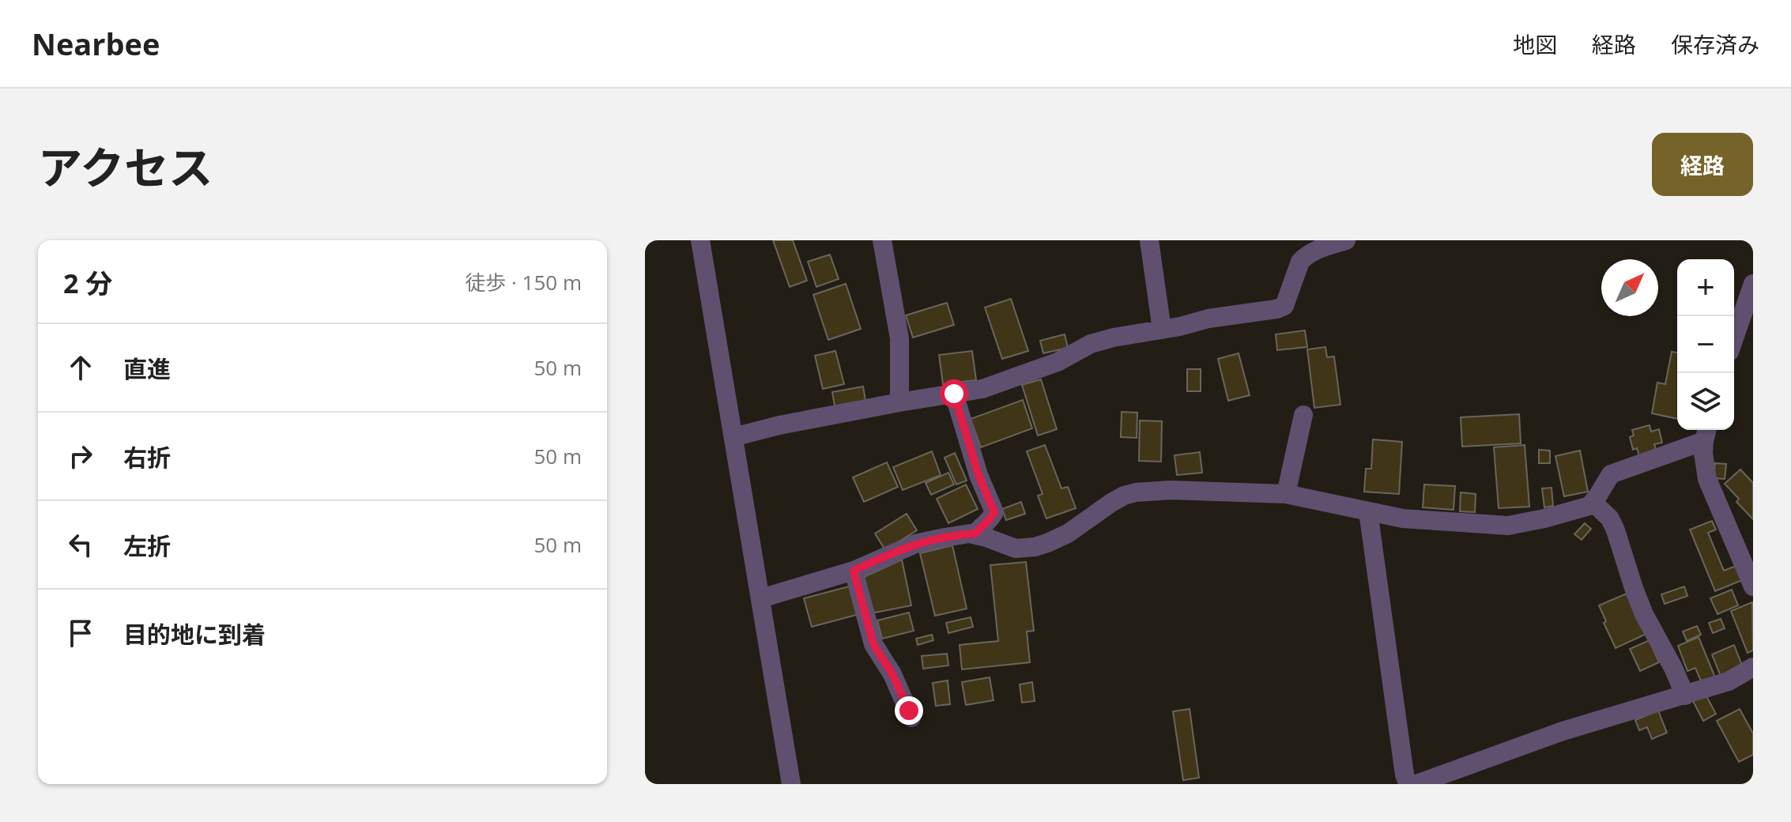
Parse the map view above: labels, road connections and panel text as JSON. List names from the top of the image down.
{
  "north": "top right",
  "page": {
    "header": "Nearbee",
    "nav": ["地図", "経路", "保存済み"],
    "title": "アクセス",
    "buttons": "経路",
    "heading": ["2 分", "徒歩 · 150 m"],
    "map_buttons": ["+", "−"],
    "list": [
      ["直進", "50 m"],
      ["右折", "50 m"],
      ["左折", "50 m"],
      "目的地に到着"
    ]
  }
}
